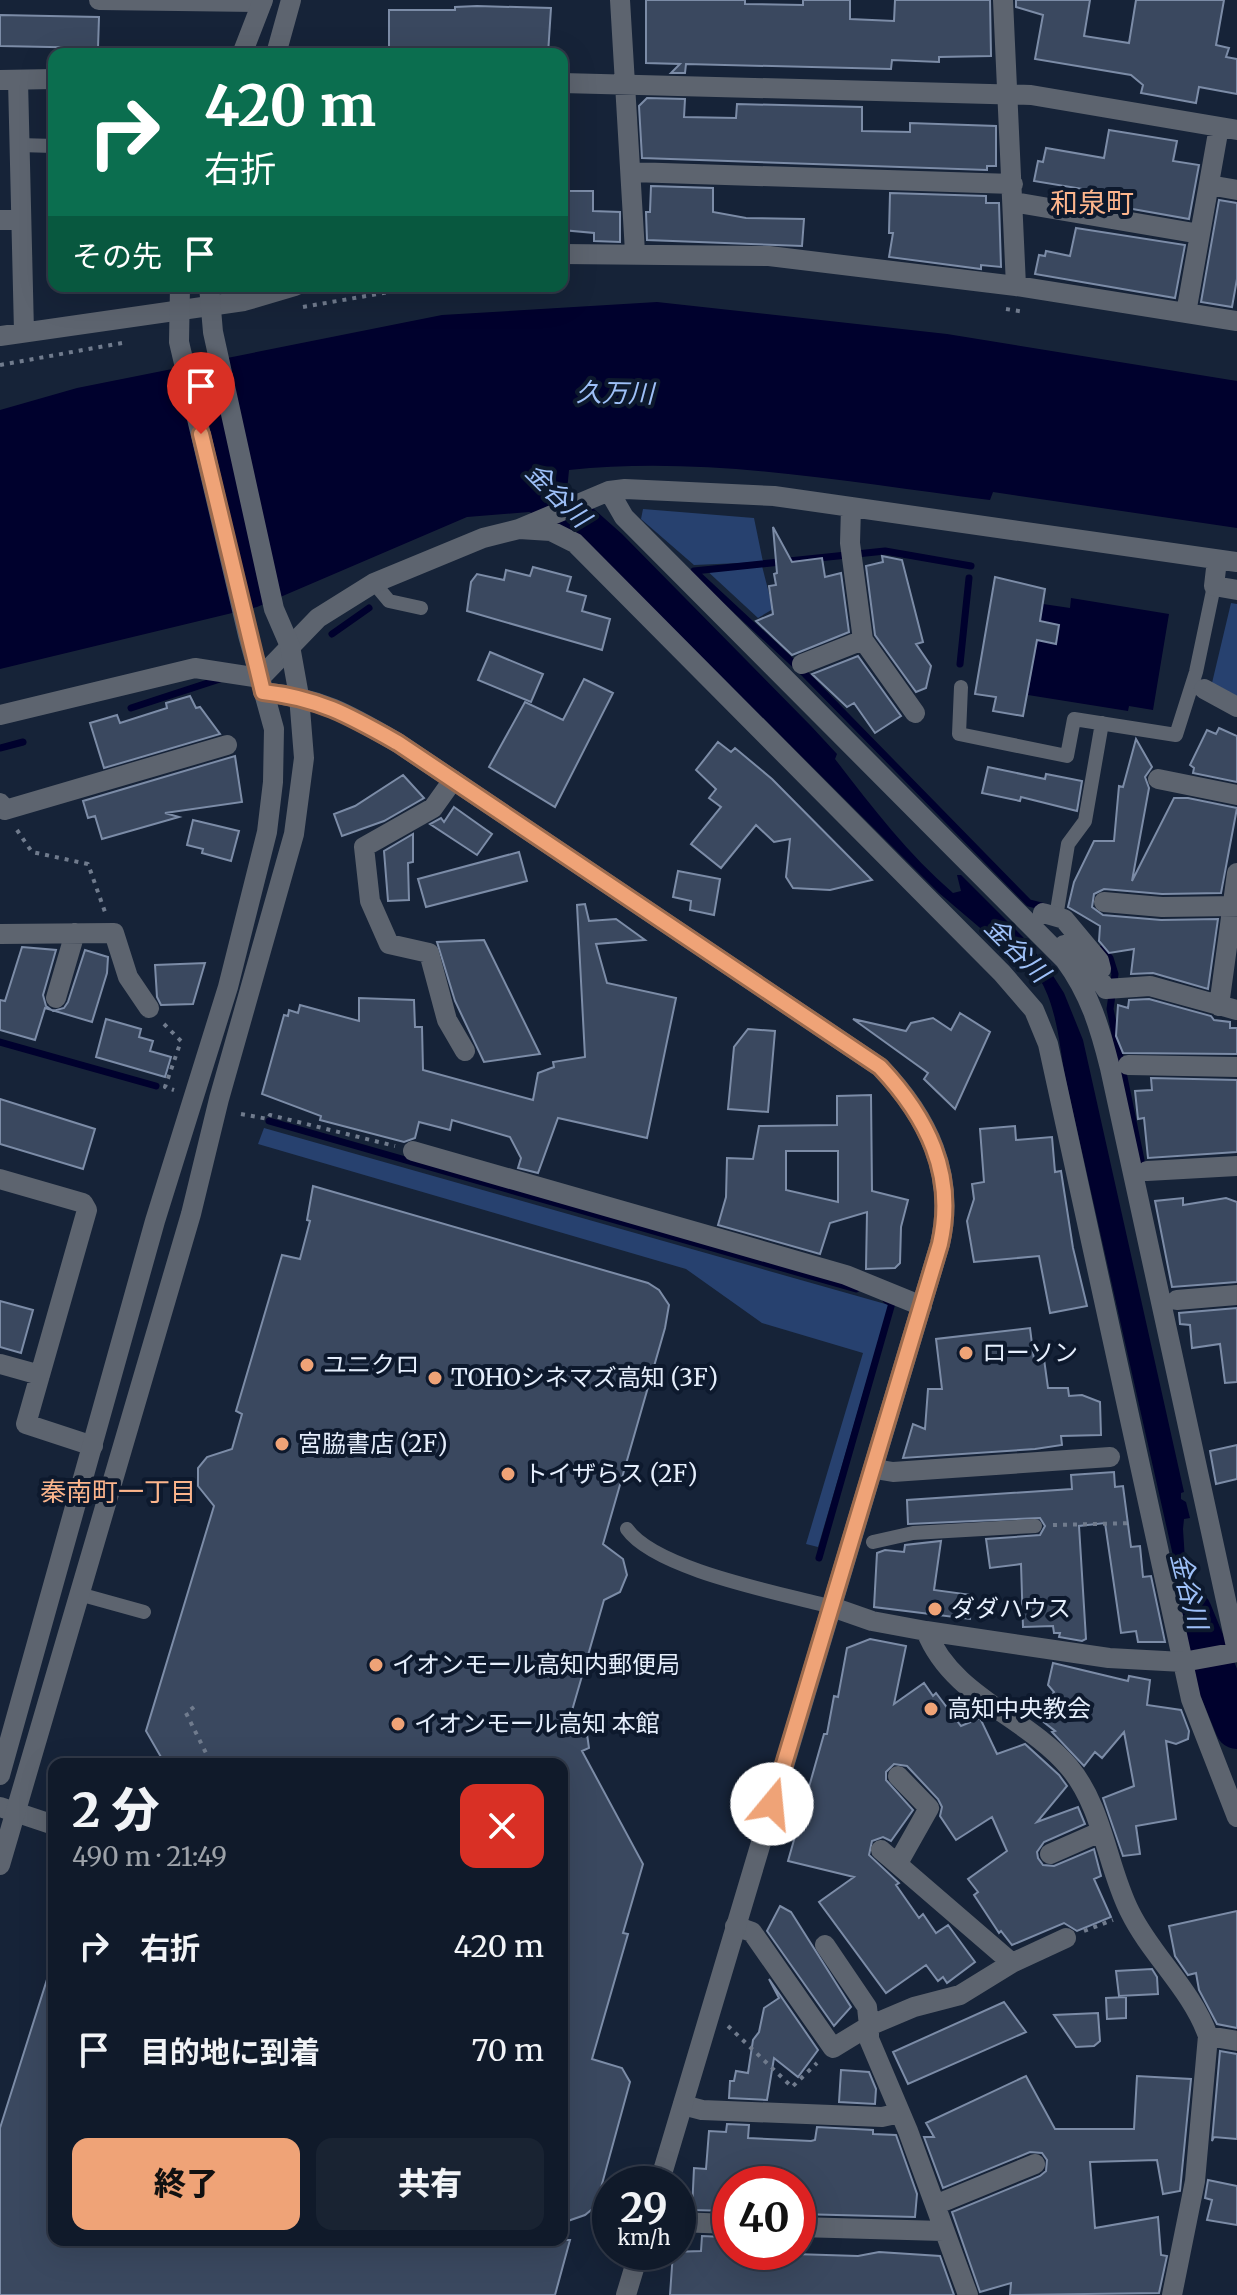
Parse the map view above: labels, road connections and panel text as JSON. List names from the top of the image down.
{
  "districts": ["和泉町", "秦南町一丁目"],
  "water": ["久万川", "金谷川"],
  "places": [
    "ローソン",
    "ユニクロ",
    "TOHOシネマズ高知 (3F)",
    "宮脇書店 (2F)",
    "トイザらス (2F)",
    "ダダハウス",
    "イオンモール高知内郵便局",
    "高知中央教会",
    "イオンモール高知 本館"
  ],
  "page": {
    "turn": ["420 m", "右折"],
    "then": "その先",
    "heading": ["2 分", "490 m · 21:49"],
    "list": [
      {
        "name": "右折",
        "value": "420 m"
      },
      {
        "name": "目的地に到着",
        "value": "70 m"
      }
    ],
    "buttons": ["終了", "共有"],
    "speed": "29 km/h",
    "limit": "40"
  }
}
